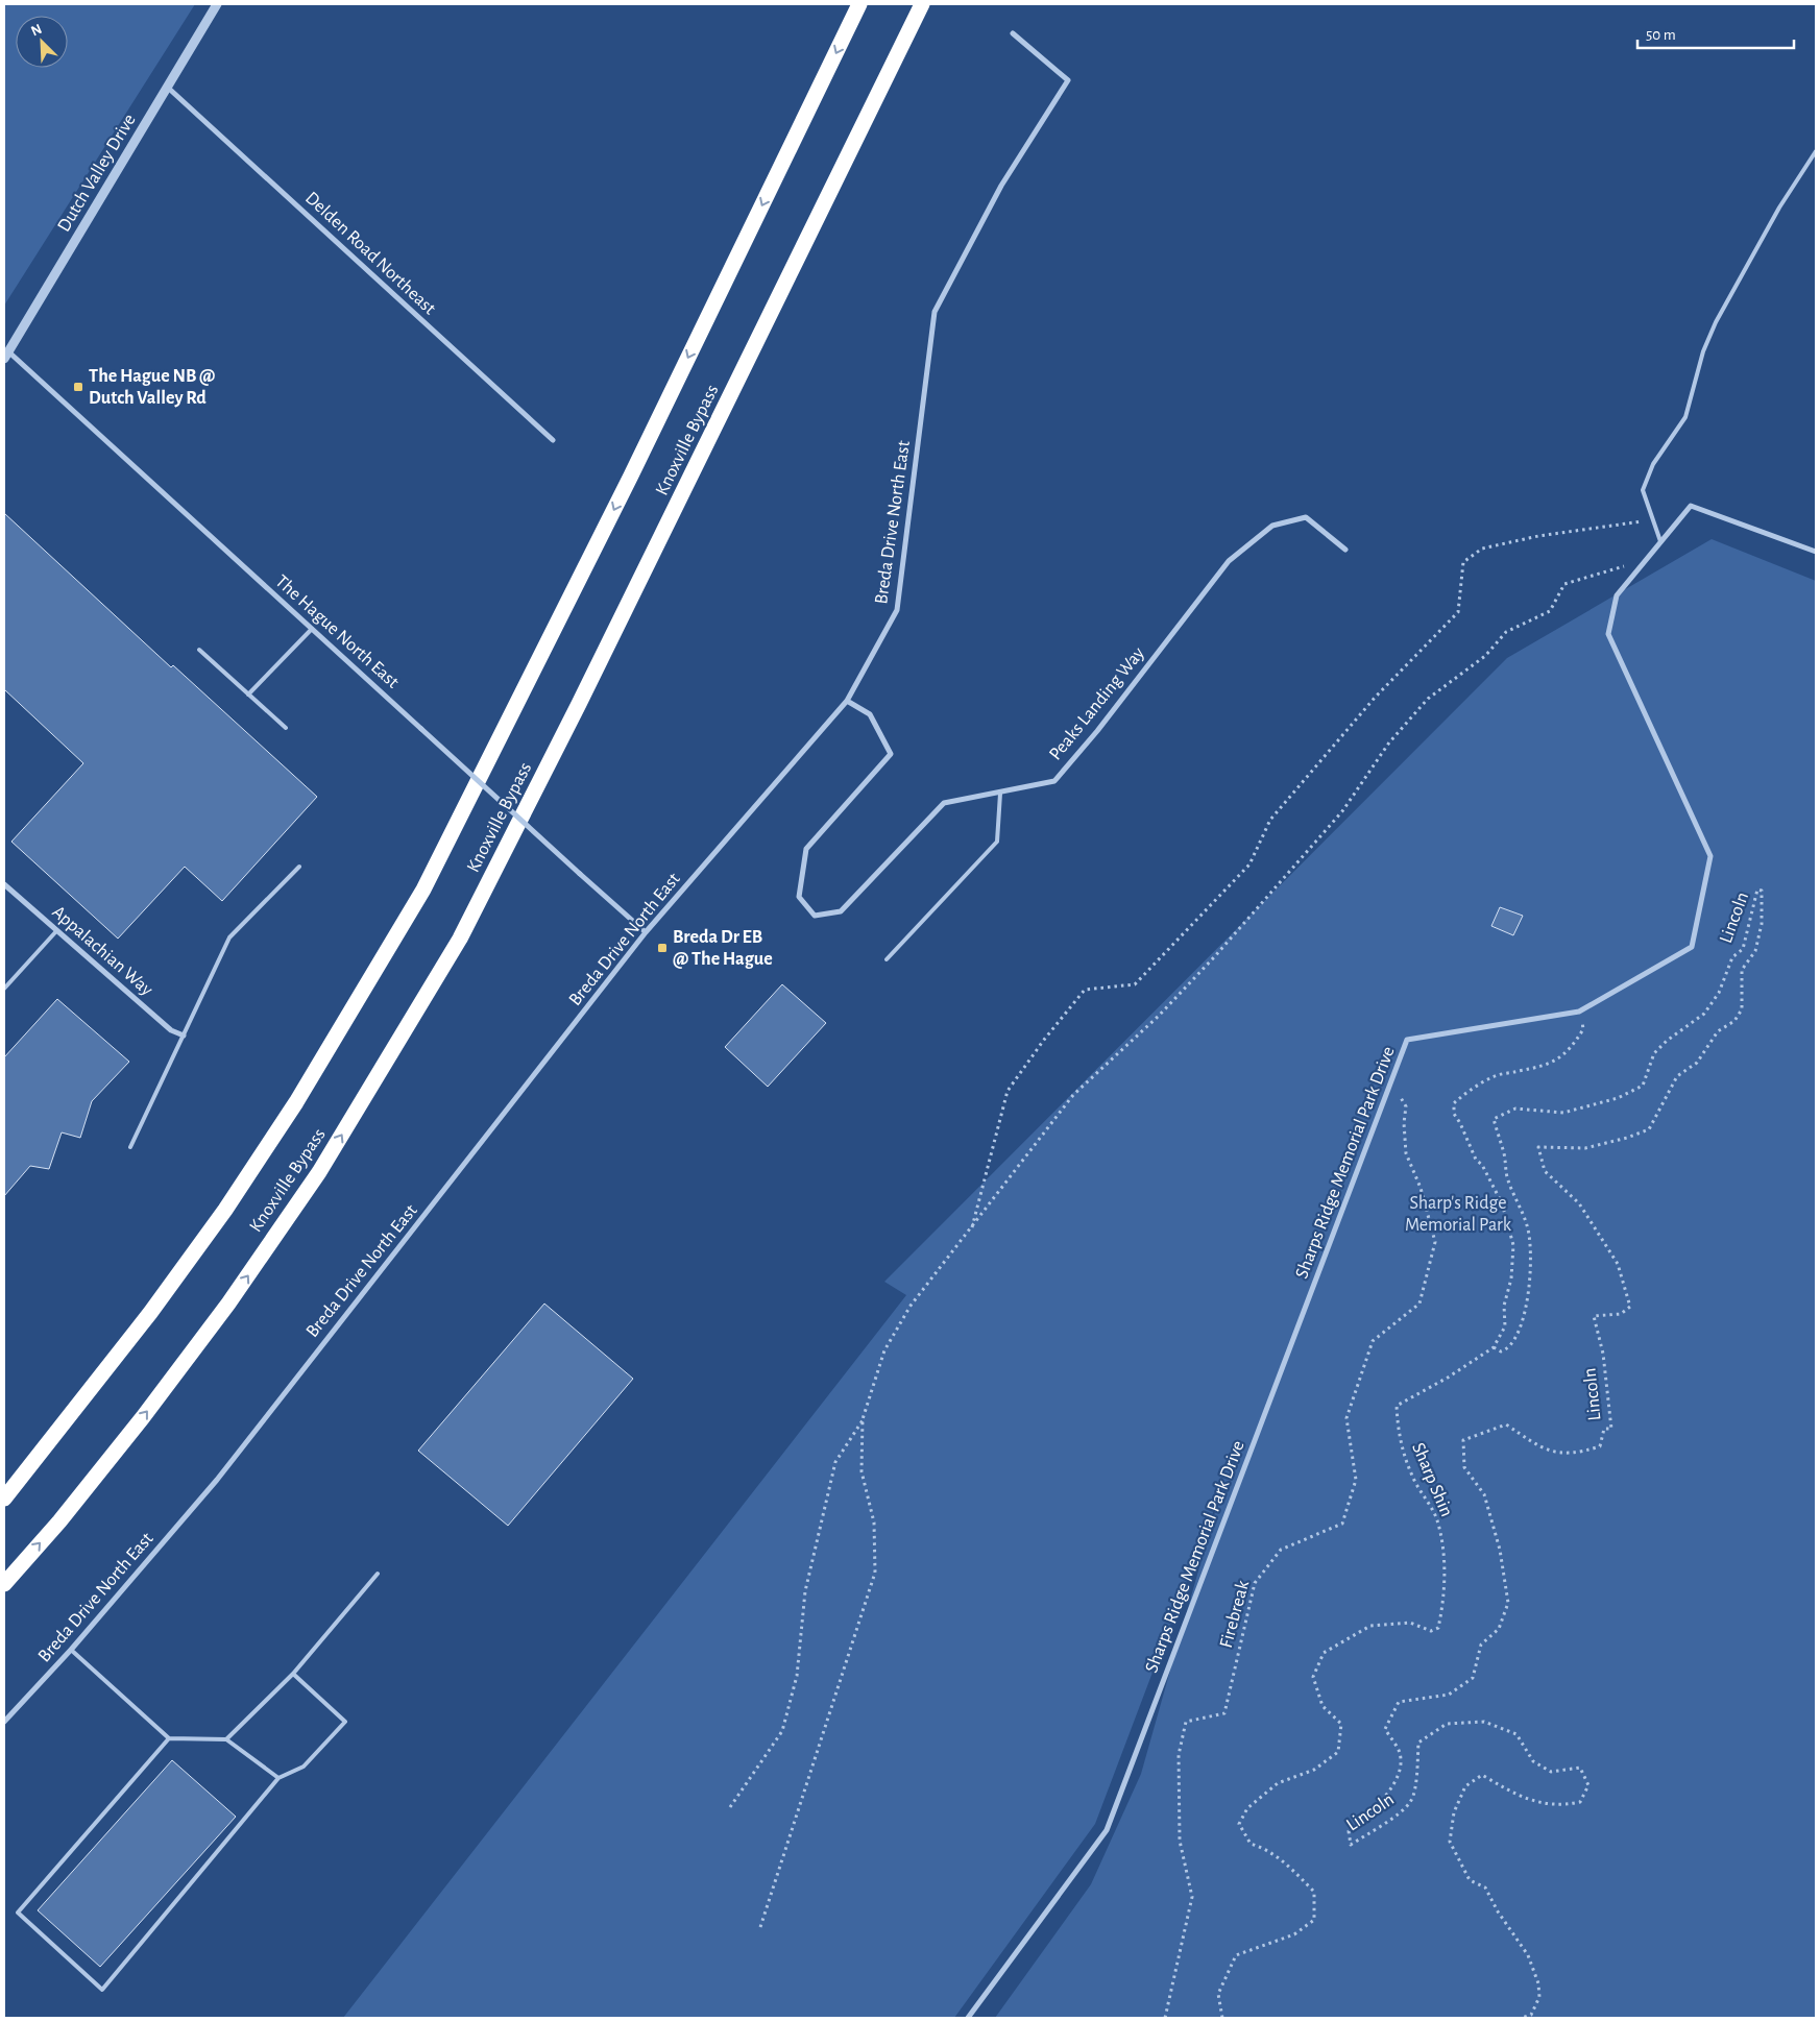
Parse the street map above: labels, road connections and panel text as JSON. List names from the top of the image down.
{
  "streets": {
    "highway": ["Knoxville Bypass"],
    "street": [
      "Dutch Valley Drive",
      "Delden Road Northeast",
      "Breda Drive North East",
      "The Hague North East",
      "Peaks Landing Way",
      "Appalachian Way",
      "Sharps Ridge Memorial Park Drive"
    ],
    "path": ["Lincoln", "Sharp Shin", "Firebreak"]
  },
  "crossings": [
    ["Dutch Valley Drive", "Delden Road Northeast"],
    ["Dutch Valley Drive", "The Hague North East"],
    ["Breda Drive North East", "The Hague North East"],
    ["Breda Drive North East", "Peaks Landing Way"],
    ["Lincoln", "Sharp Shin"],
    ["Sharps Ridge Memorial Park Drive", "Firebreak"]
  ],
  "parks": ["Sharp's Ridge Memorial Park"],
  "places": {
    "transit": ["The Hague NB @ Dutch Valley Rd", "Breda Dr EB @ The Hague"]
  },
  "scale_bar": "50 m",
  "north": "top left"
}
